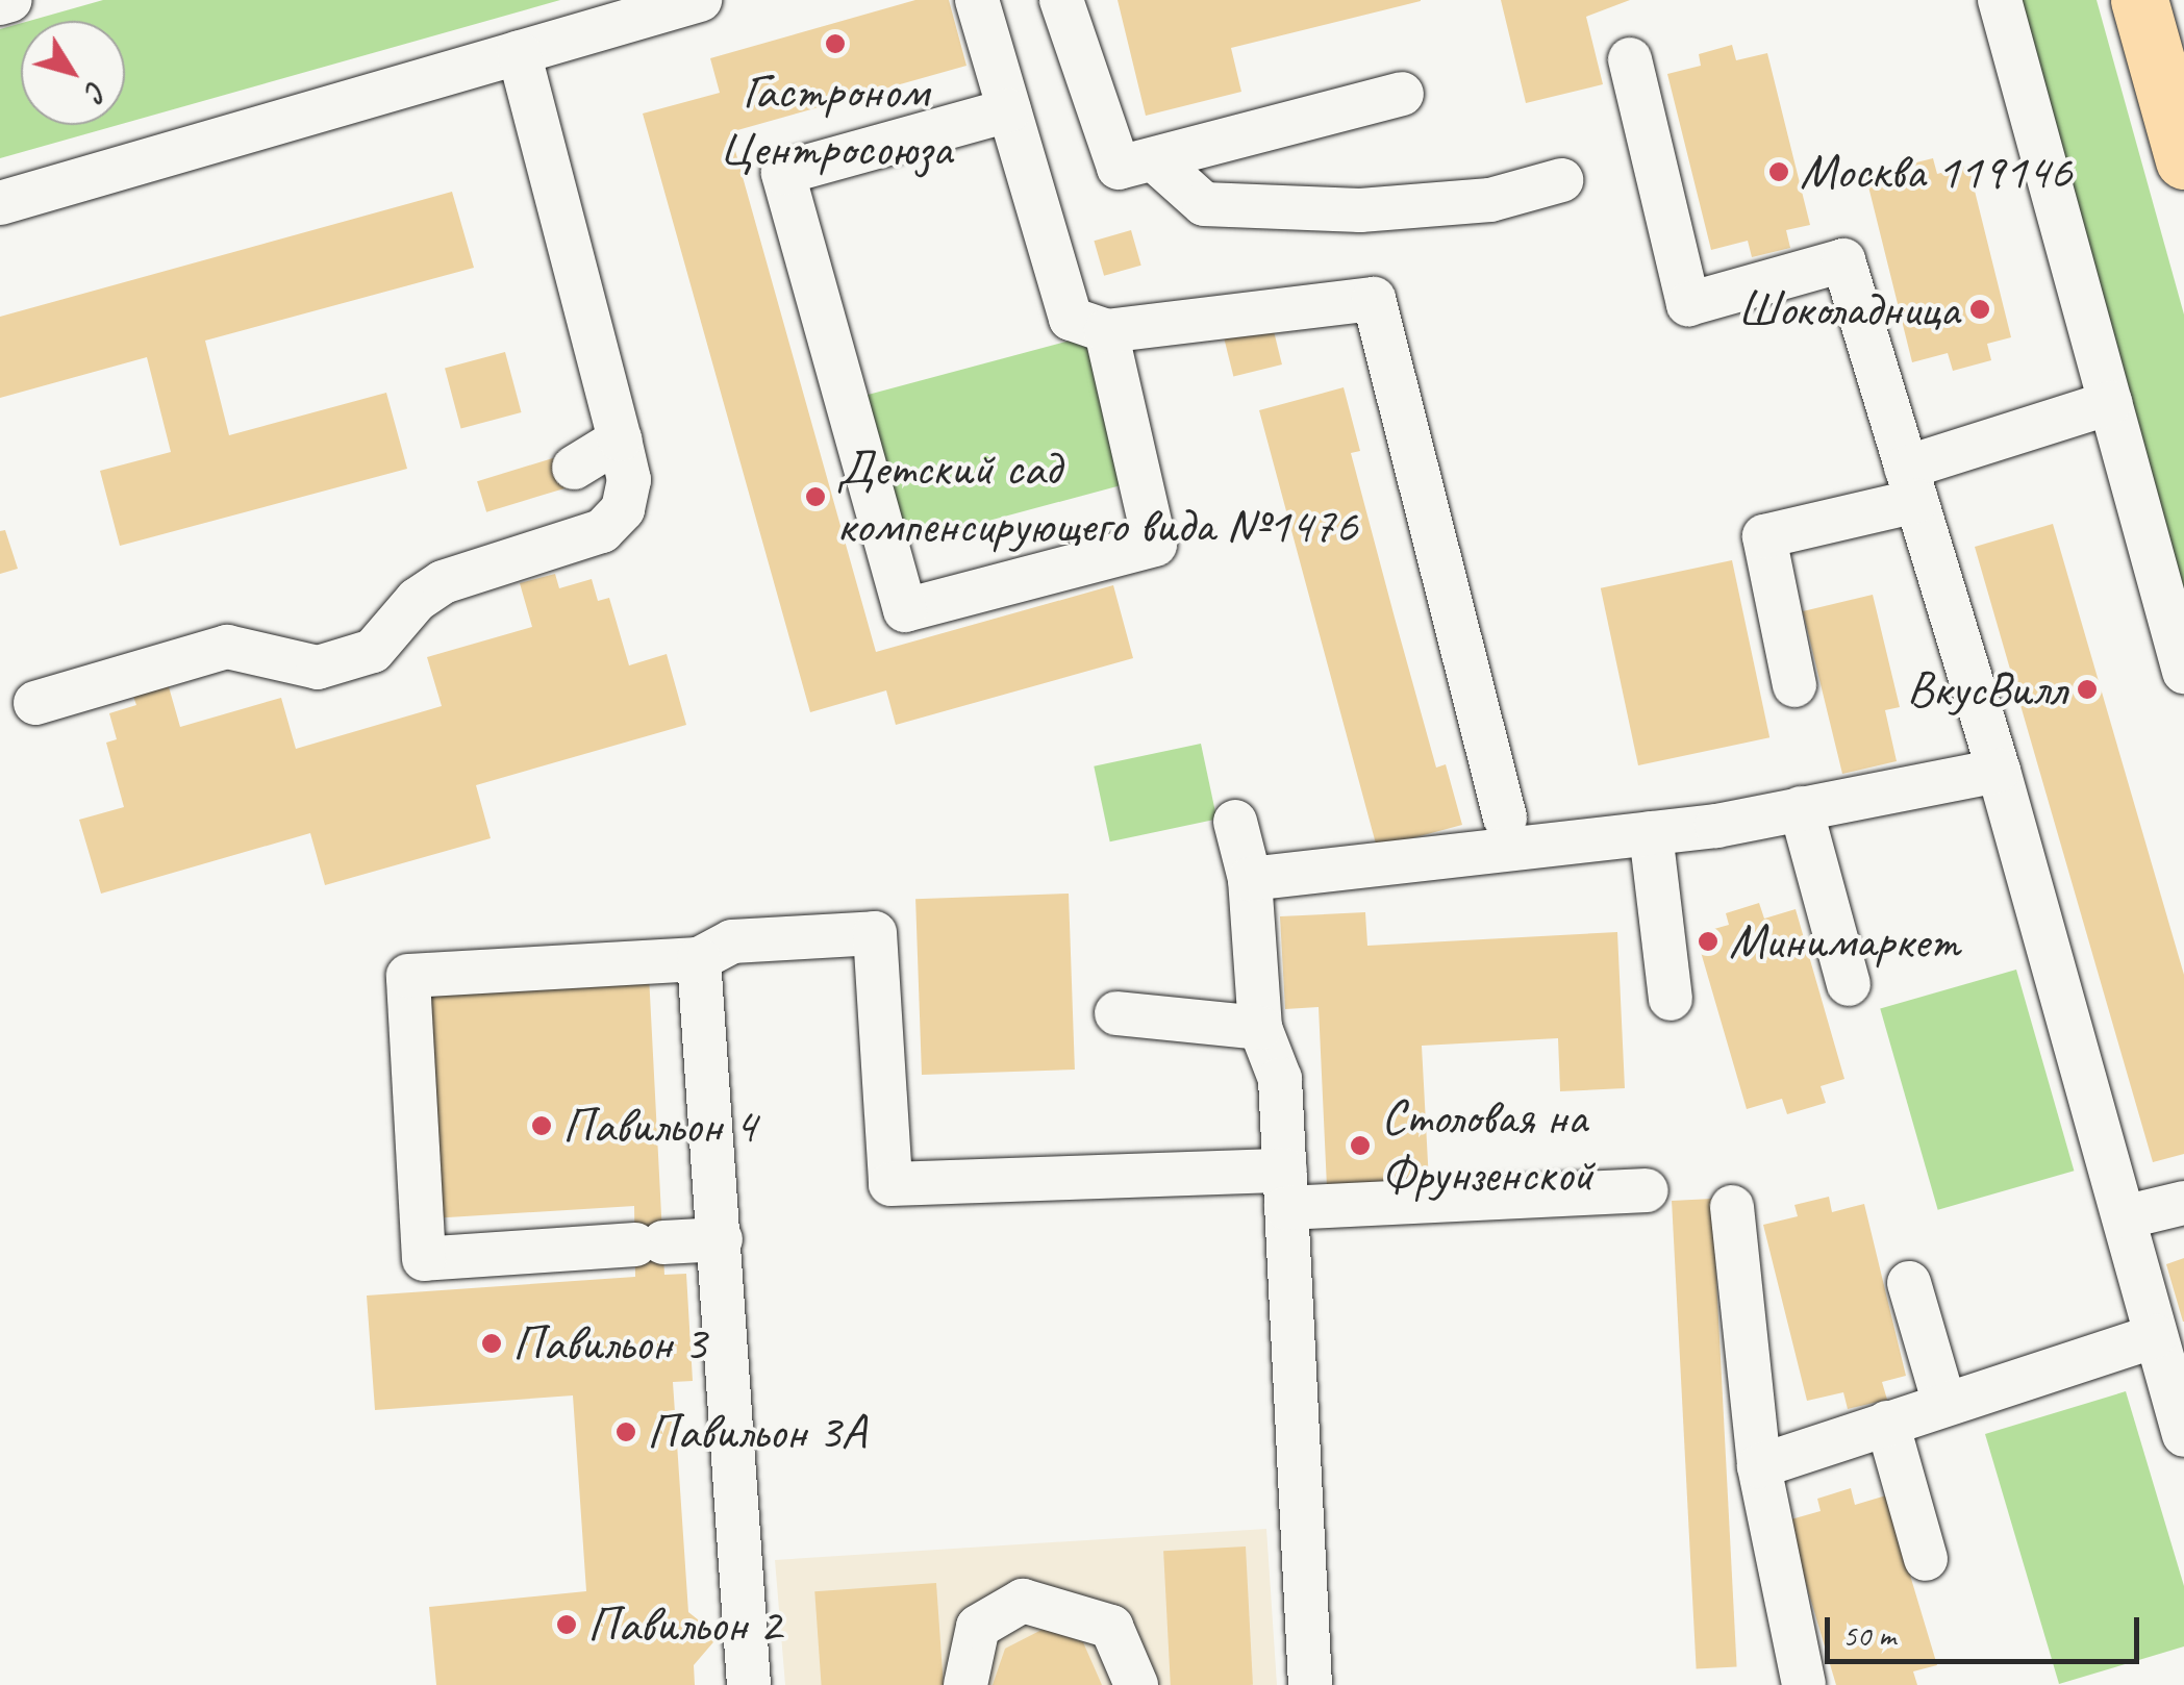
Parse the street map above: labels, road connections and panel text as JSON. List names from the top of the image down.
{
  "places": [
    "Гастроном Центросоюза",
    "Москва 119146",
    "Шоколадница",
    "Детский сад компенсирующего вида №1476",
    "ВкусВилл",
    "Минимаркет",
    "Павильон 4",
    "Столовая на Фрунзенской",
    "Павильон 3",
    "Павильон 3А",
    "Павильон 2"
  ],
  "scale_bar": "50 m",
  "north": "bottom right"
}
